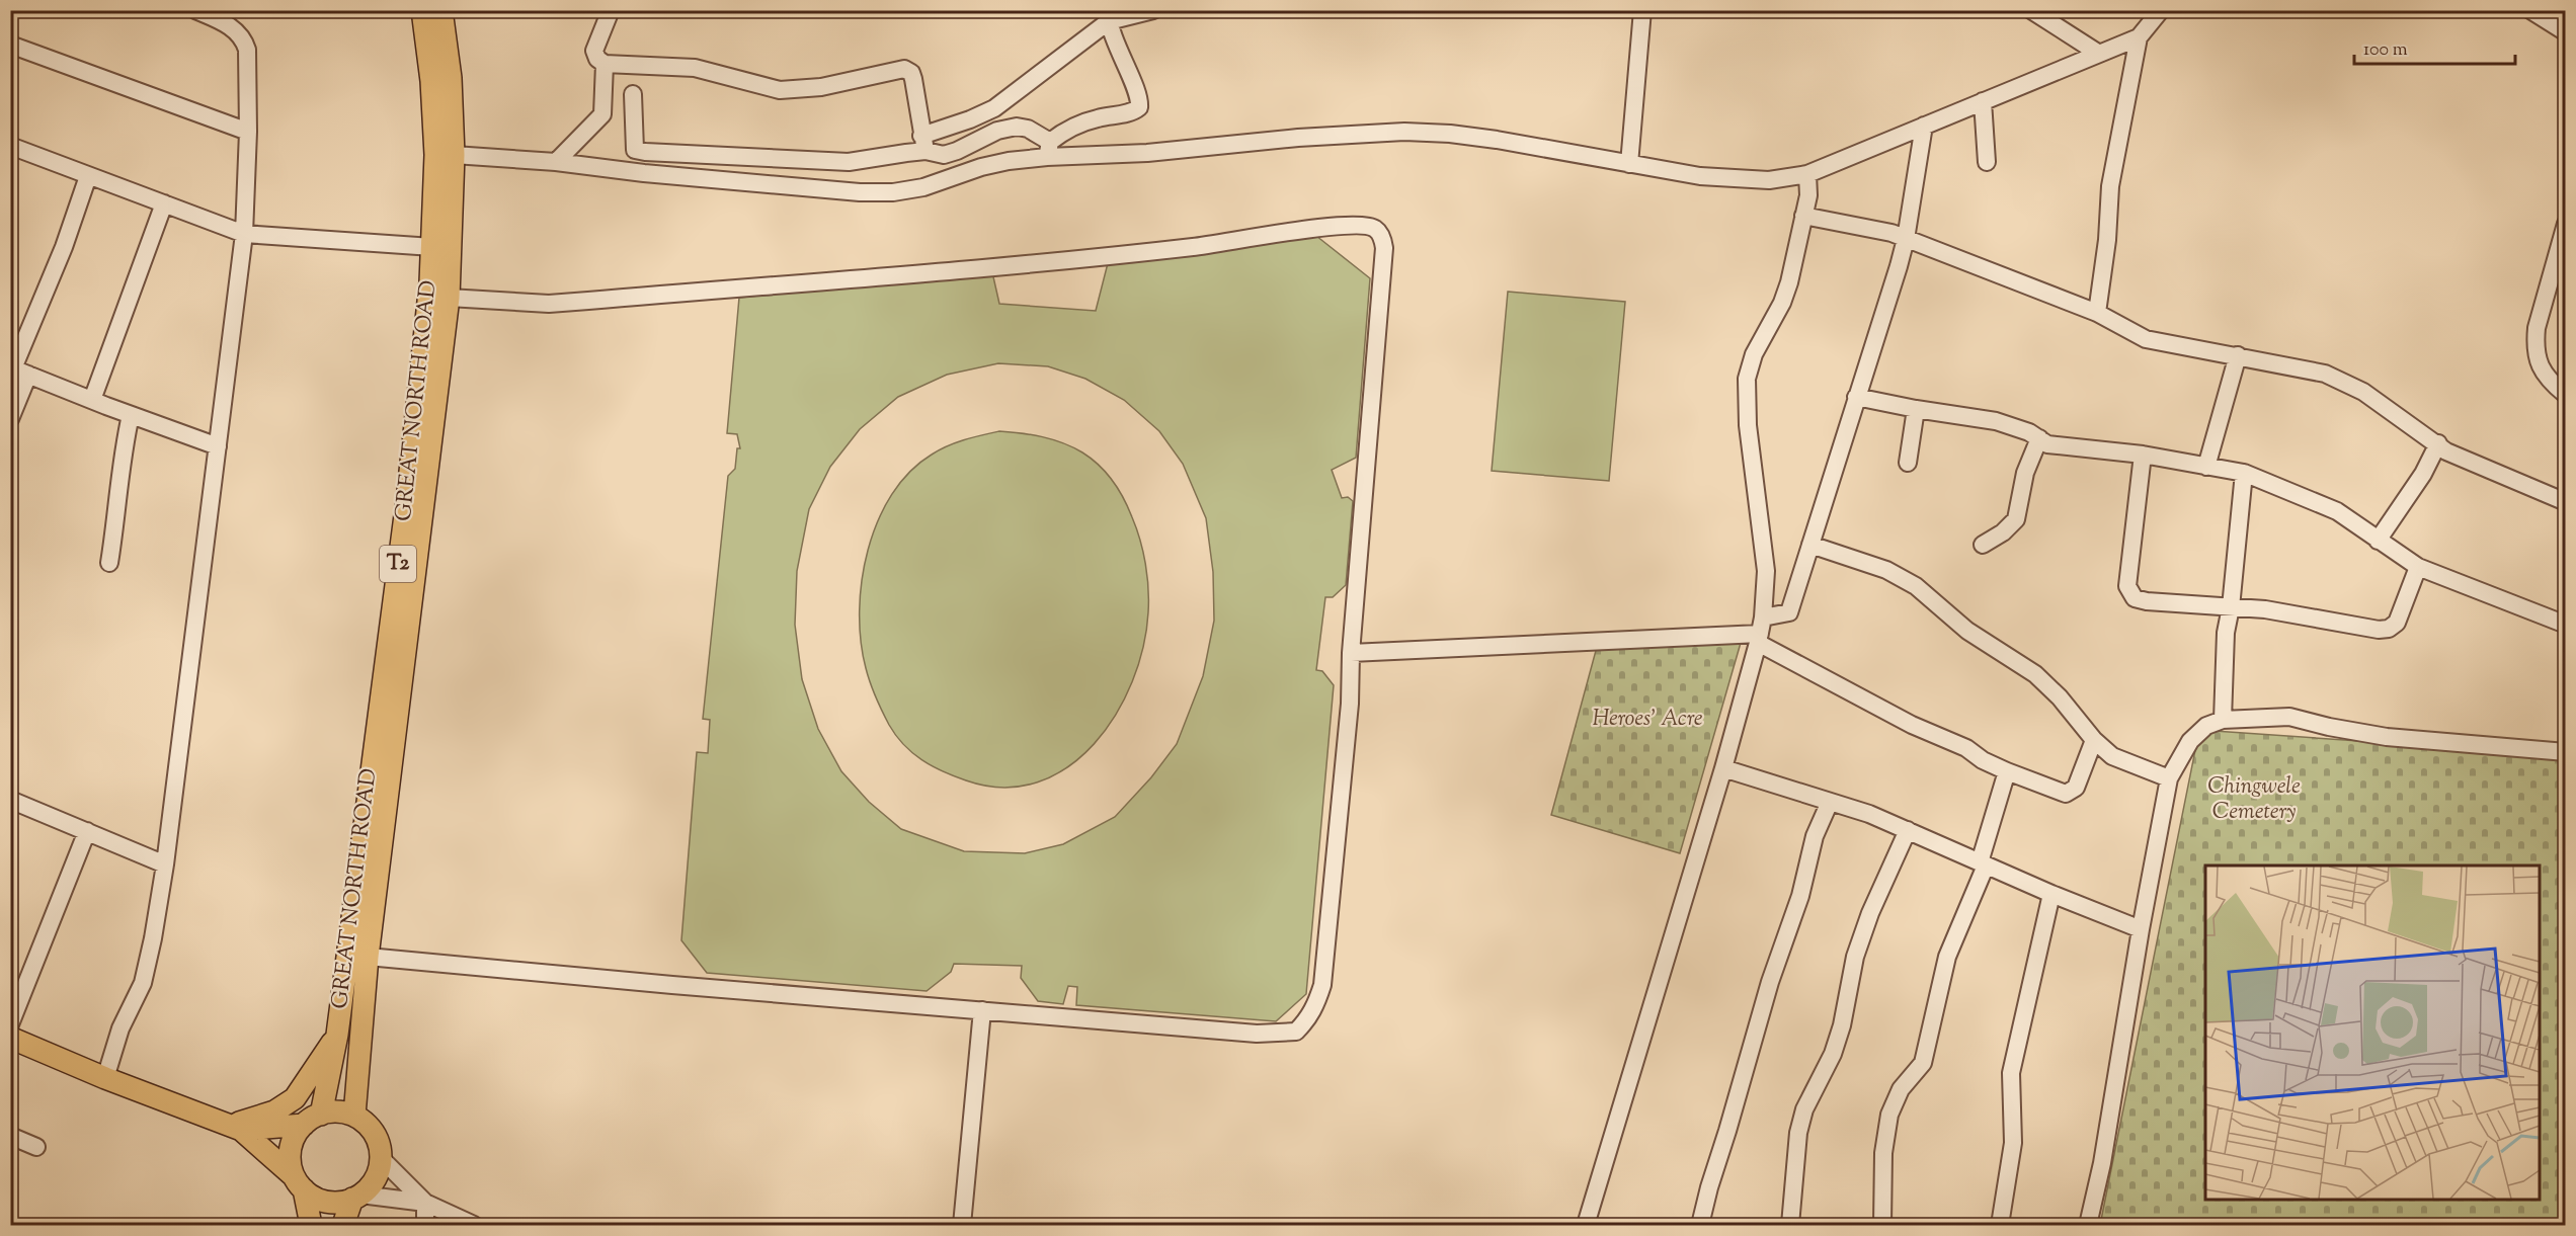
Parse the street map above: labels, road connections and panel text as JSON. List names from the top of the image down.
{
  "streets": {
    "main road": ["GREAT NORTH ROAD", "T2"]
  },
  "crossings": [
    ["GREAT NORTH ROAD", "T2"]
  ],
  "parks": ["Heroes' Acre", "Chingwele Cemetery"],
  "scale_bar": "100 m"
}
